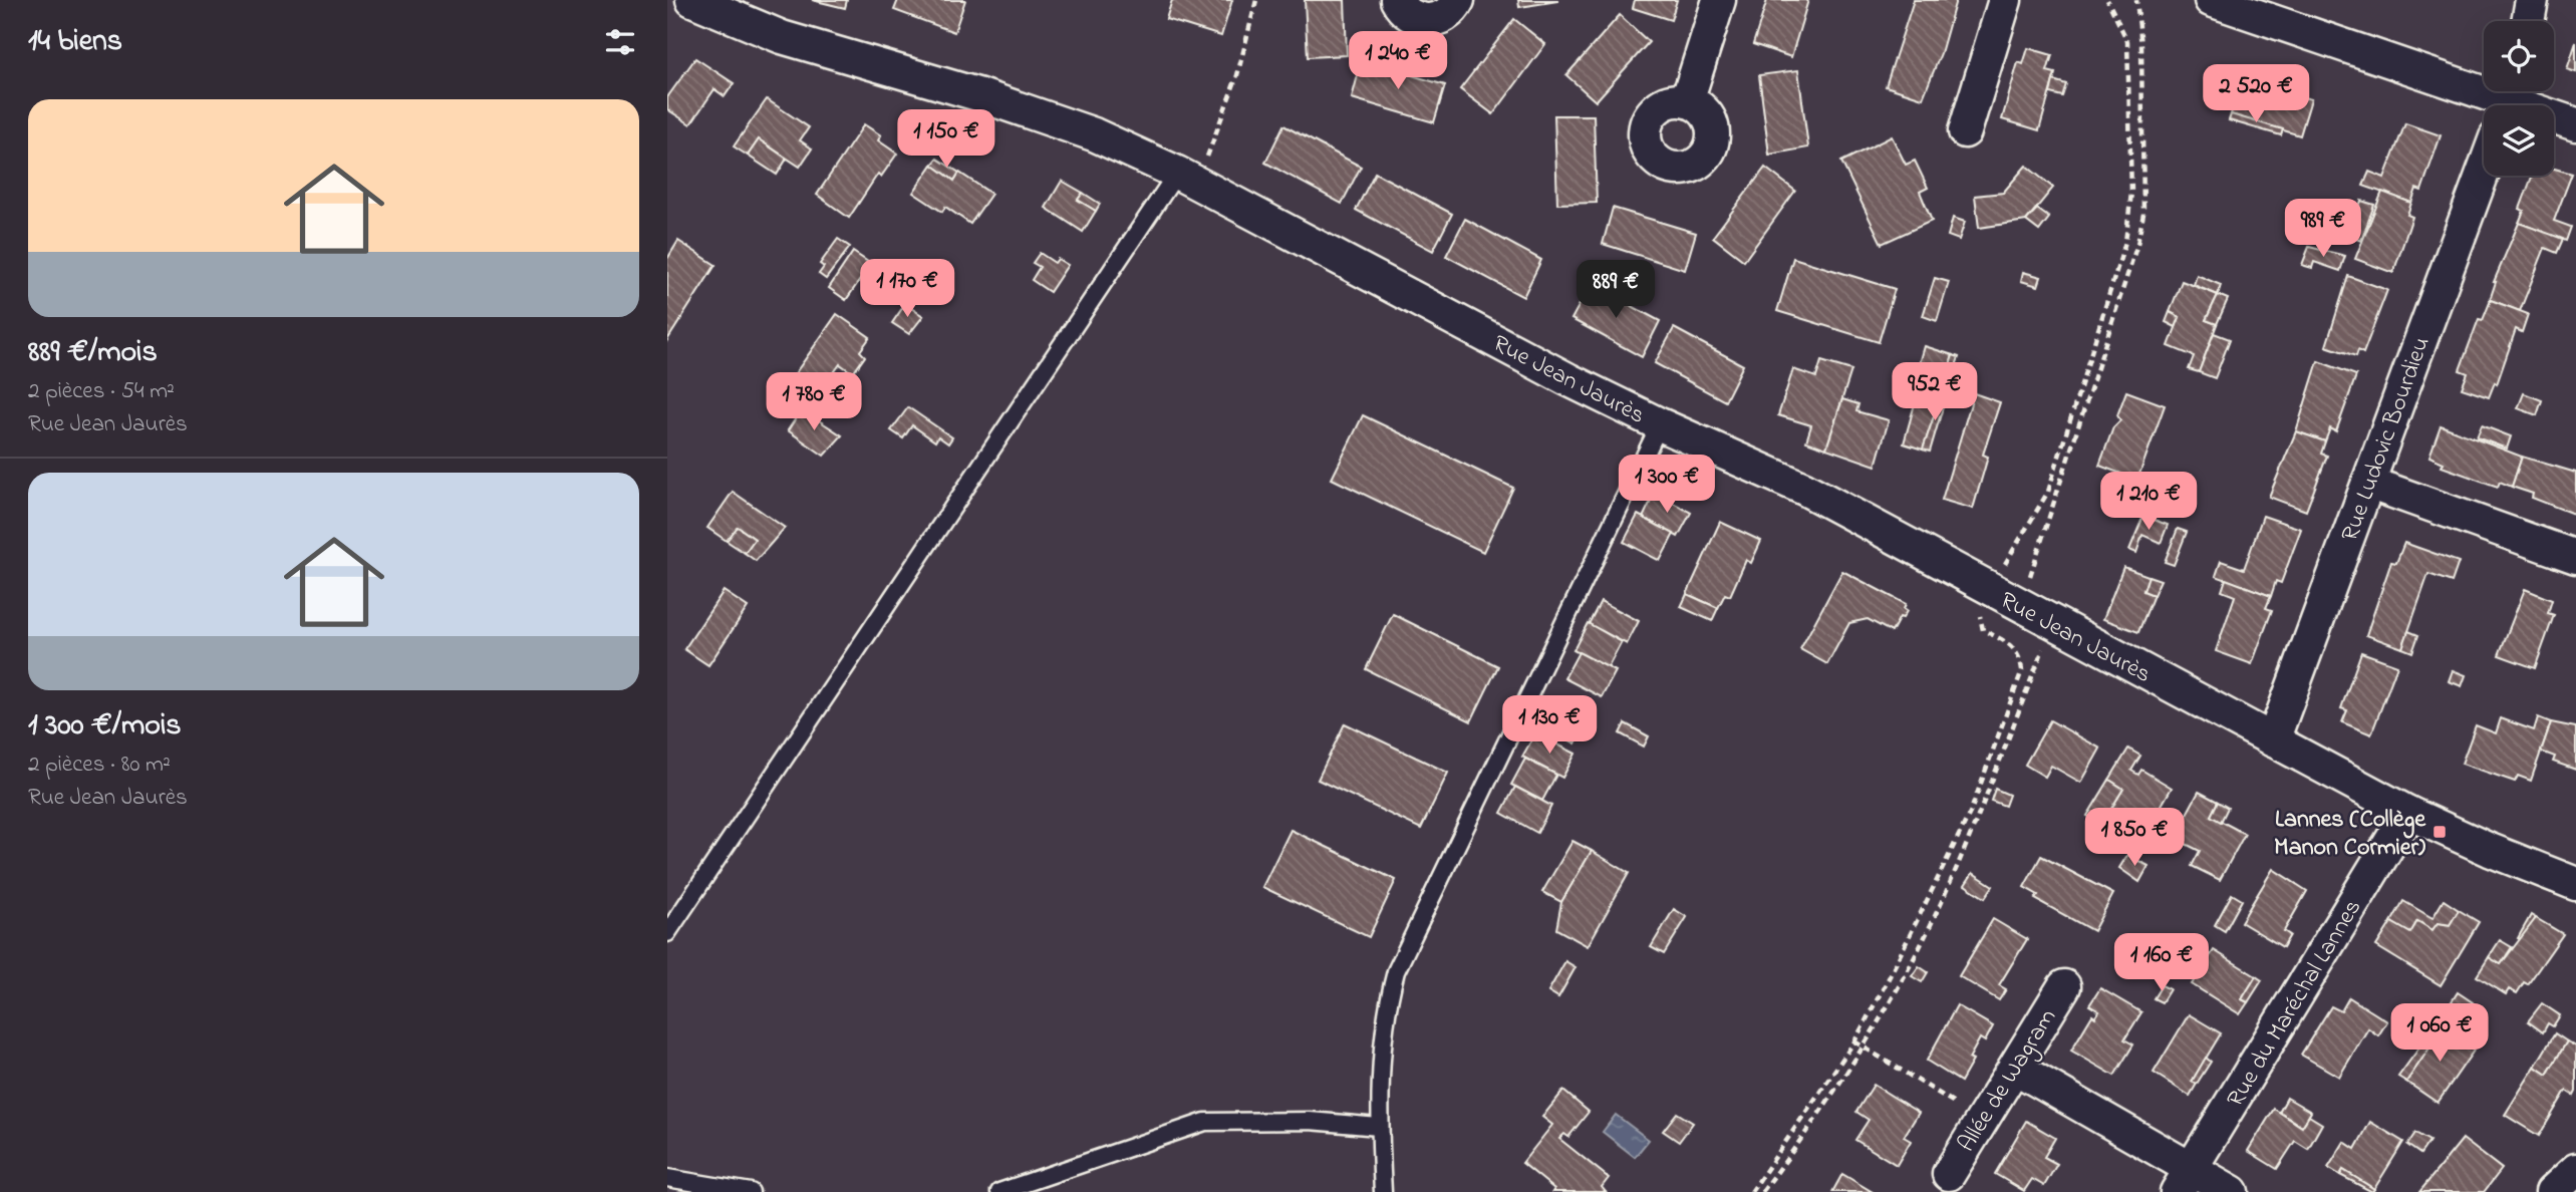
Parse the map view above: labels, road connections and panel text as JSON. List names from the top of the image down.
{
  "streets": {
    "street": [
      "Rue Jean Jaurès",
      "Rue Ludovic Bourdieu",
      "Rue du Maréchal Lannes",
      "Allée de Wagram"
    ]
  },
  "crossings": [
    ["Rue Jean Jaurès", "Rue Ludovic Bourdieu"],
    ["Rue Jean Jaurès", "Rue du Maréchal Lannes"]
  ],
  "places": {
    "transit": ["Lannes (Collège Manon Cormier)"]
  },
  "page": {
    "heading": "14 biens",
    "price": [
      "1 240 €",
      "2 520 €",
      "1 150 €",
      "989 €",
      "1 170 €",
      "889 €",
      "952 €",
      "1 780 €",
      "1 300 €",
      "1 210 €",
      "1 130 €",
      "1 850 €",
      "1 160 €",
      "1 060 €"
    ],
    "list": [
      {
        "name": "889 €/mois",
        "note": "2 pièces · 54 m² · Rue Jean Jaurès"
      },
      {
        "name": "1 300 €/mois",
        "note": "2 pièces · 80 m² · Rue Jean Jaurès"
      }
    ]
  }
}
